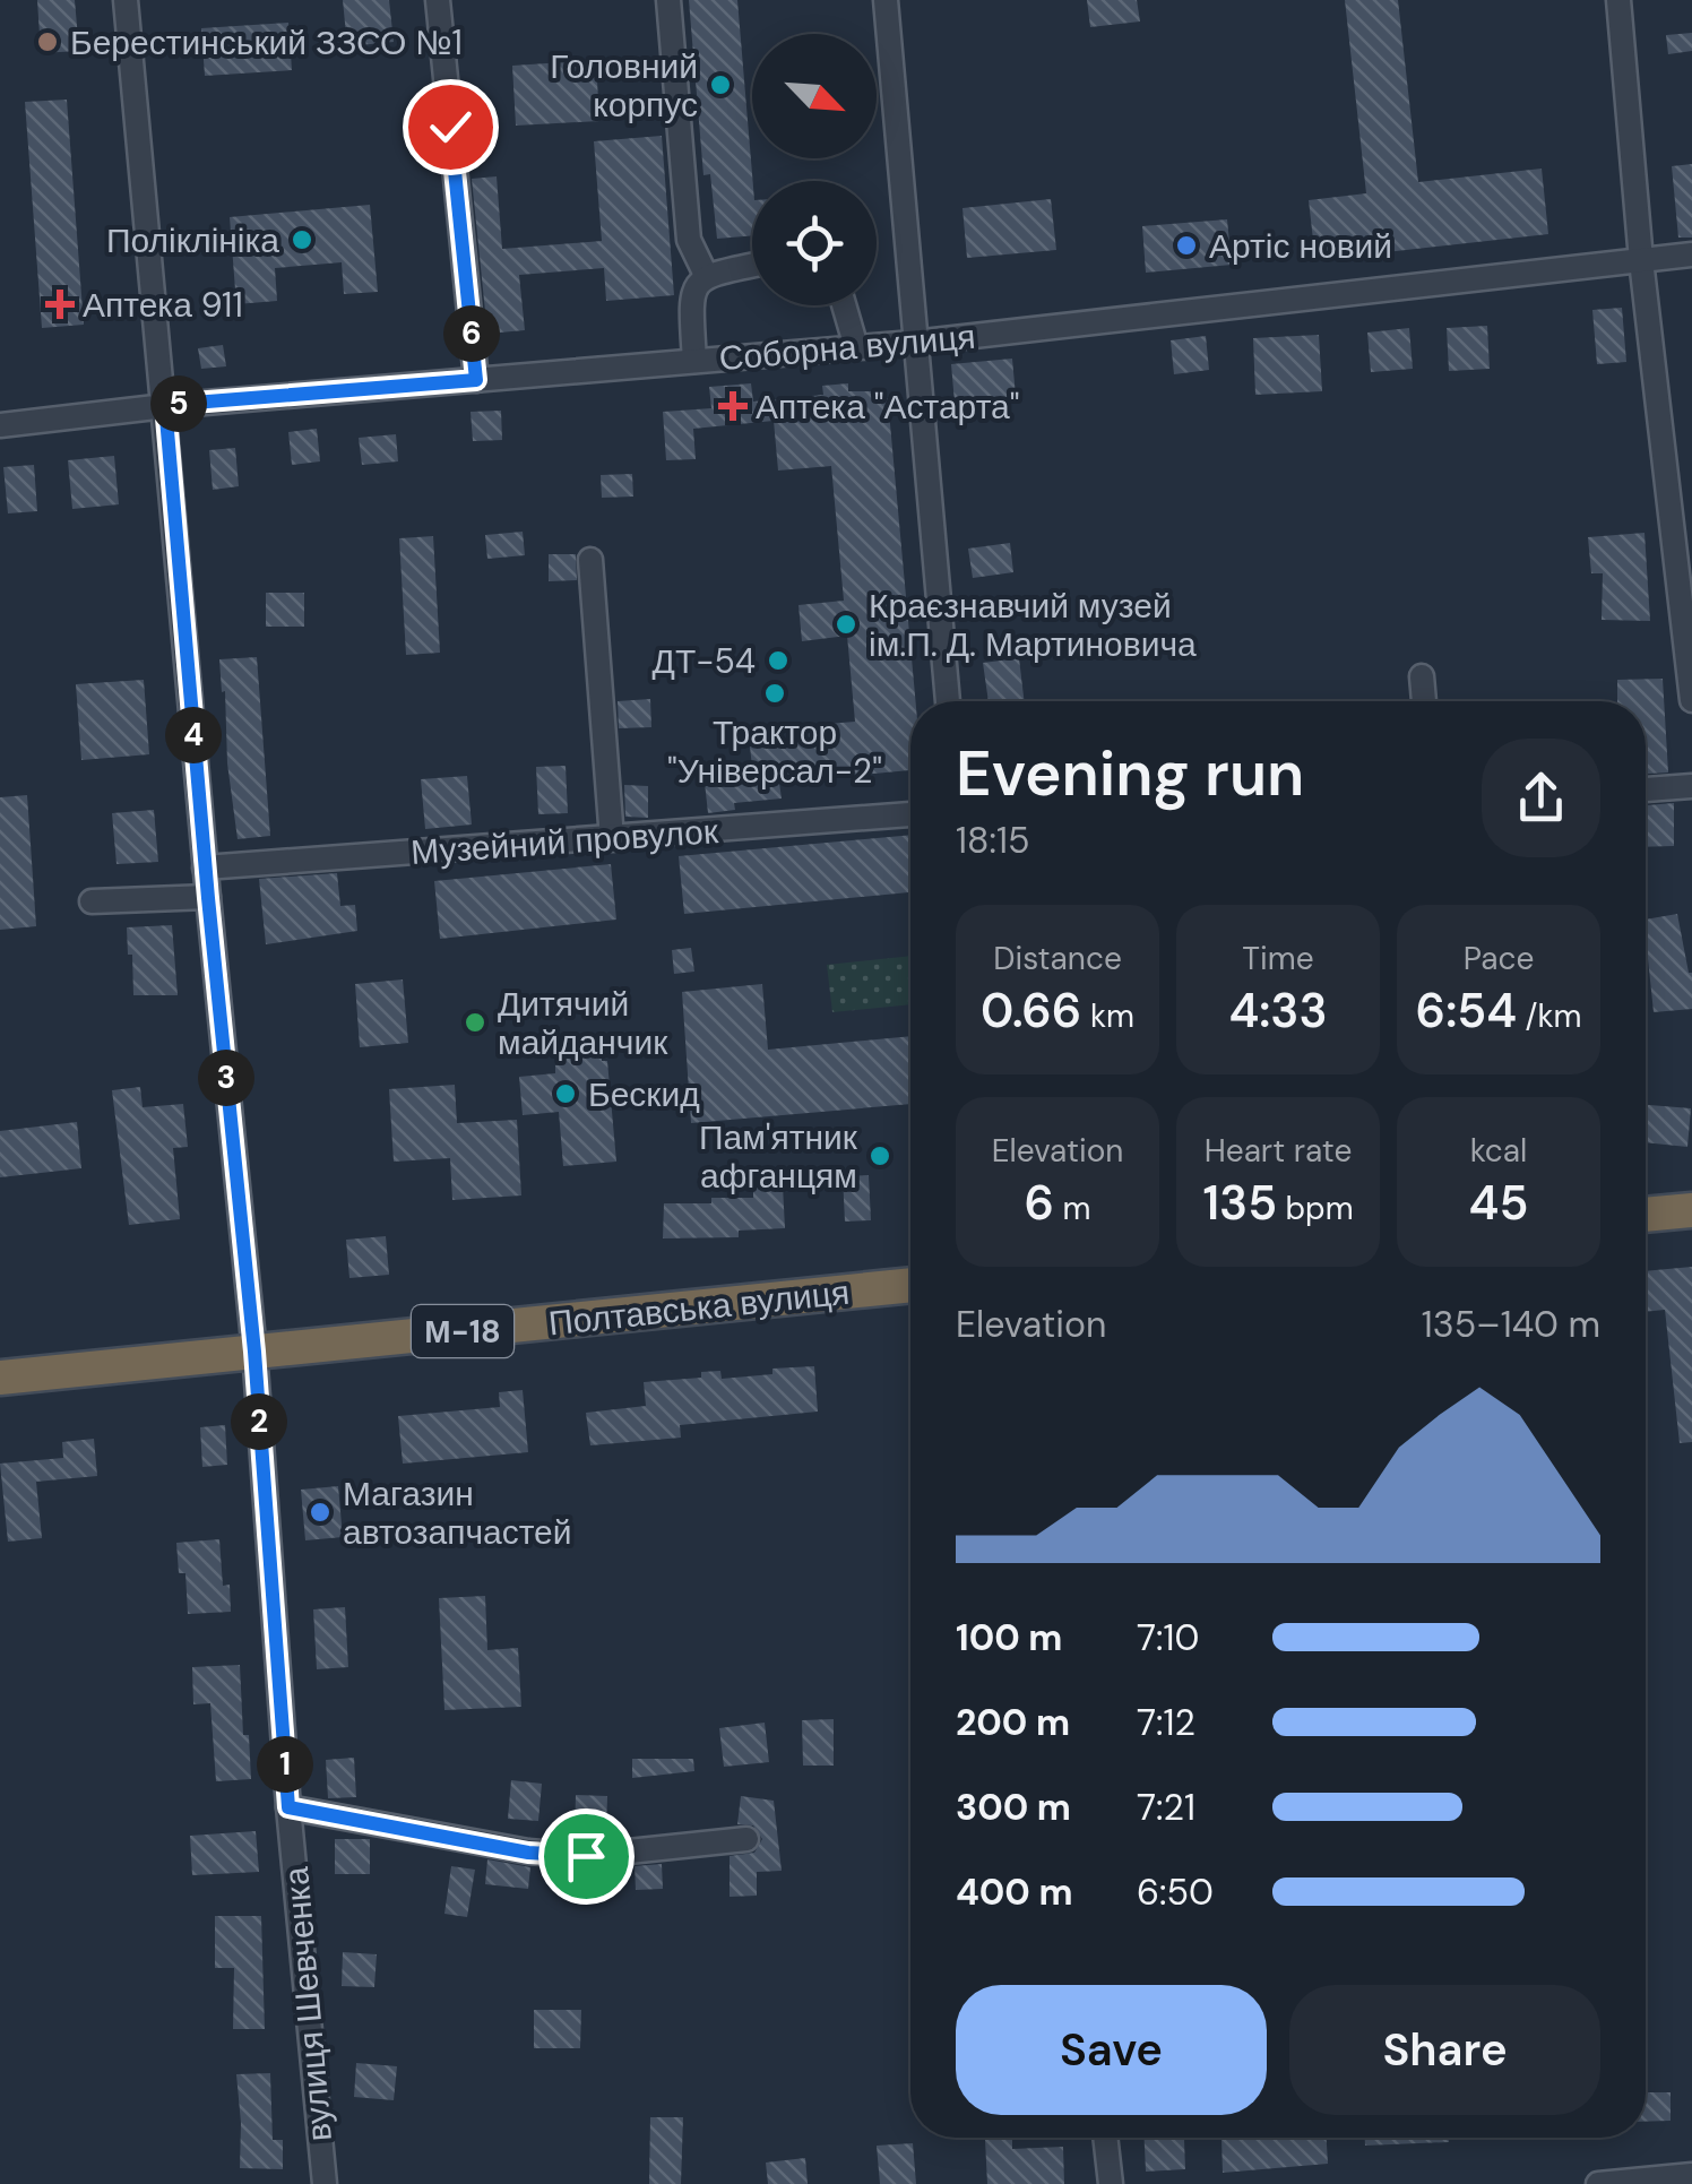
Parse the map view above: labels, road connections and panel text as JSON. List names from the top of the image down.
{
  "streets": {
    "highway": ["Полтавська вулиця", "М-18"],
    "street": ["Соборна вулиця", "Музейний провулок", "вулиця Шевченка"]
  },
  "crossings": [
    ["Соборна вулиця", "вулиця Шевченка"],
    ["Музейний провулок", "вулиця Шевченка"],
    ["Полтавська вулиця", "вулиця Шевченка"]
  ],
  "places": {
    "other": [
      "Берестинський ЗЗСО №1",
      "Головний корпус",
      "Поліклініка",
      "Артіс новий",
      "Краєзнавчий музей ім.П. Д. Мартиновича",
      "ДТ-54",
      "Трактор \"Універсал-2\"",
      "Дитячий майданчик",
      "Бескид",
      "Пам'ятник афганцям",
      "Магазин автозапчастей"
    ],
    "health": ["Аптека 911", "Аптека \"Астарта\""]
  },
  "north": "bottom right",
  "page": {
    "pins": [
      "6",
      "5",
      "4",
      "3",
      "2",
      "1"
    ],
    "heading": ["Evening run", "18:15"],
    "stats": [
      ["Distance", "0.66 km"],
      ["Time", "4:33"],
      ["Pace", "6:54 /km"],
      ["Elevation", "6 m"],
      ["Heart rate", "135 bpm"],
      ["kcal", "45"]
    ],
    "chart": ["Elevation", "135–140 m"],
    "list": [
      {
        "name": "100 m",
        "note": "7:10"
      },
      {
        "name": "200 m",
        "note": "7:12"
      },
      {
        "name": "300 m",
        "note": "7:21"
      },
      {
        "name": "400 m",
        "note": "6:50"
      }
    ],
    "buttons": ["Save", "Share"]
  }
}
